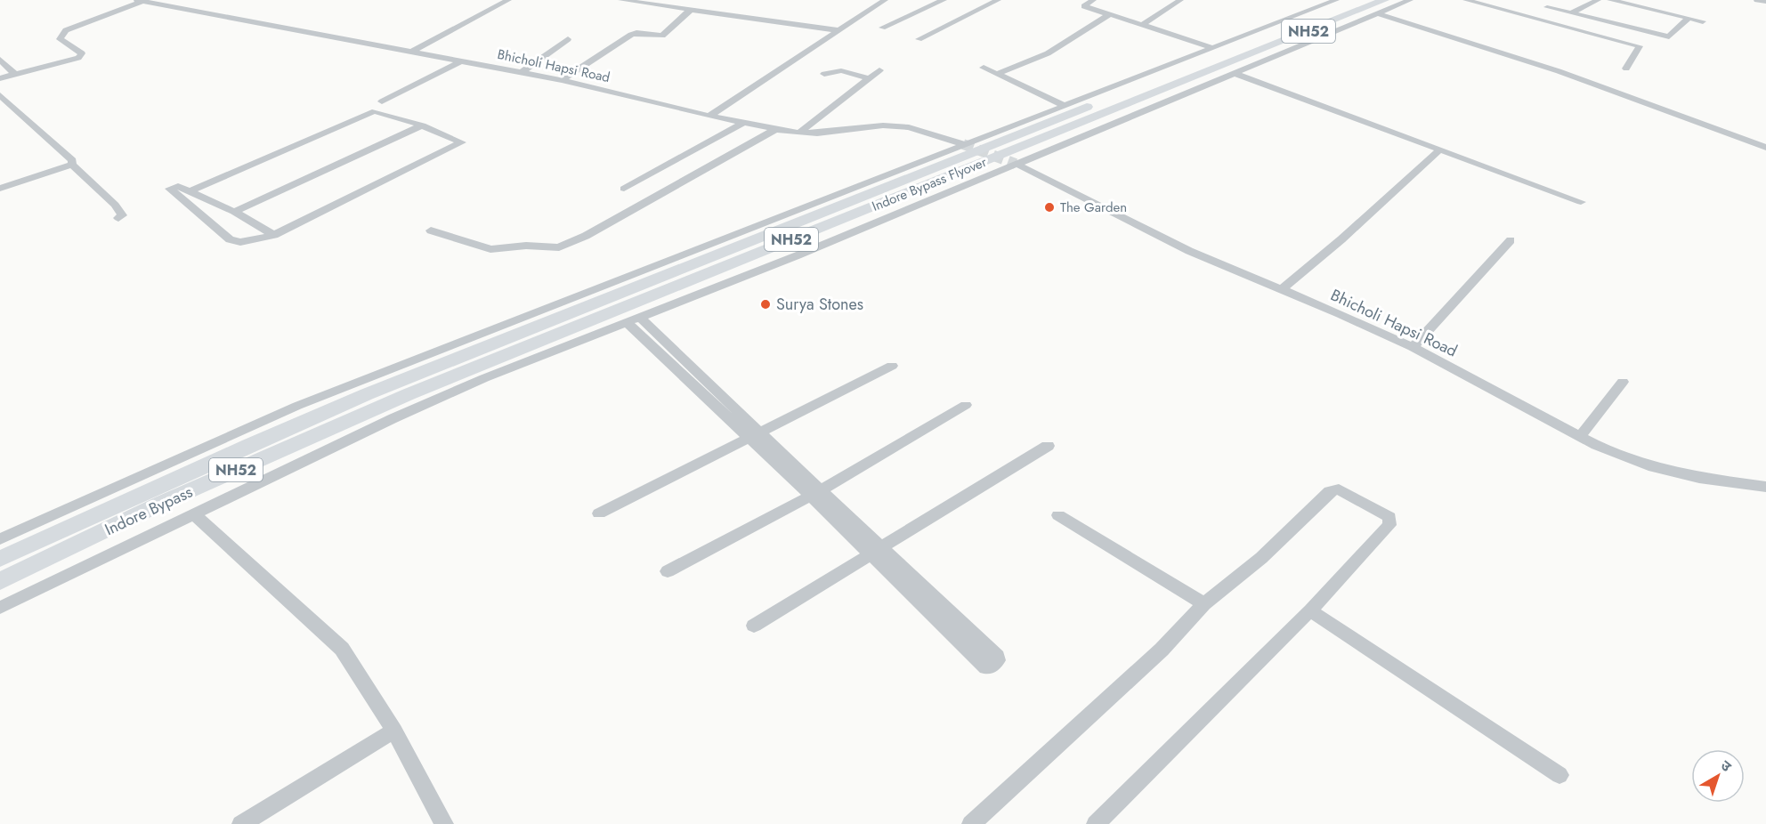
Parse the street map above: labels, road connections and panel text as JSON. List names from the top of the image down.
{
  "streets": {
    "highway": ["NH52", "Indore Bypass Flyover", "Indore Bypass"],
    "street": ["Bhicholi Hapsi Road"]
  },
  "crossings": [
    ["Indore Bypass Flyover", "Indore Bypass"]
  ],
  "places": ["The Garden", "Surya Stones"],
  "north": "top right"
}
